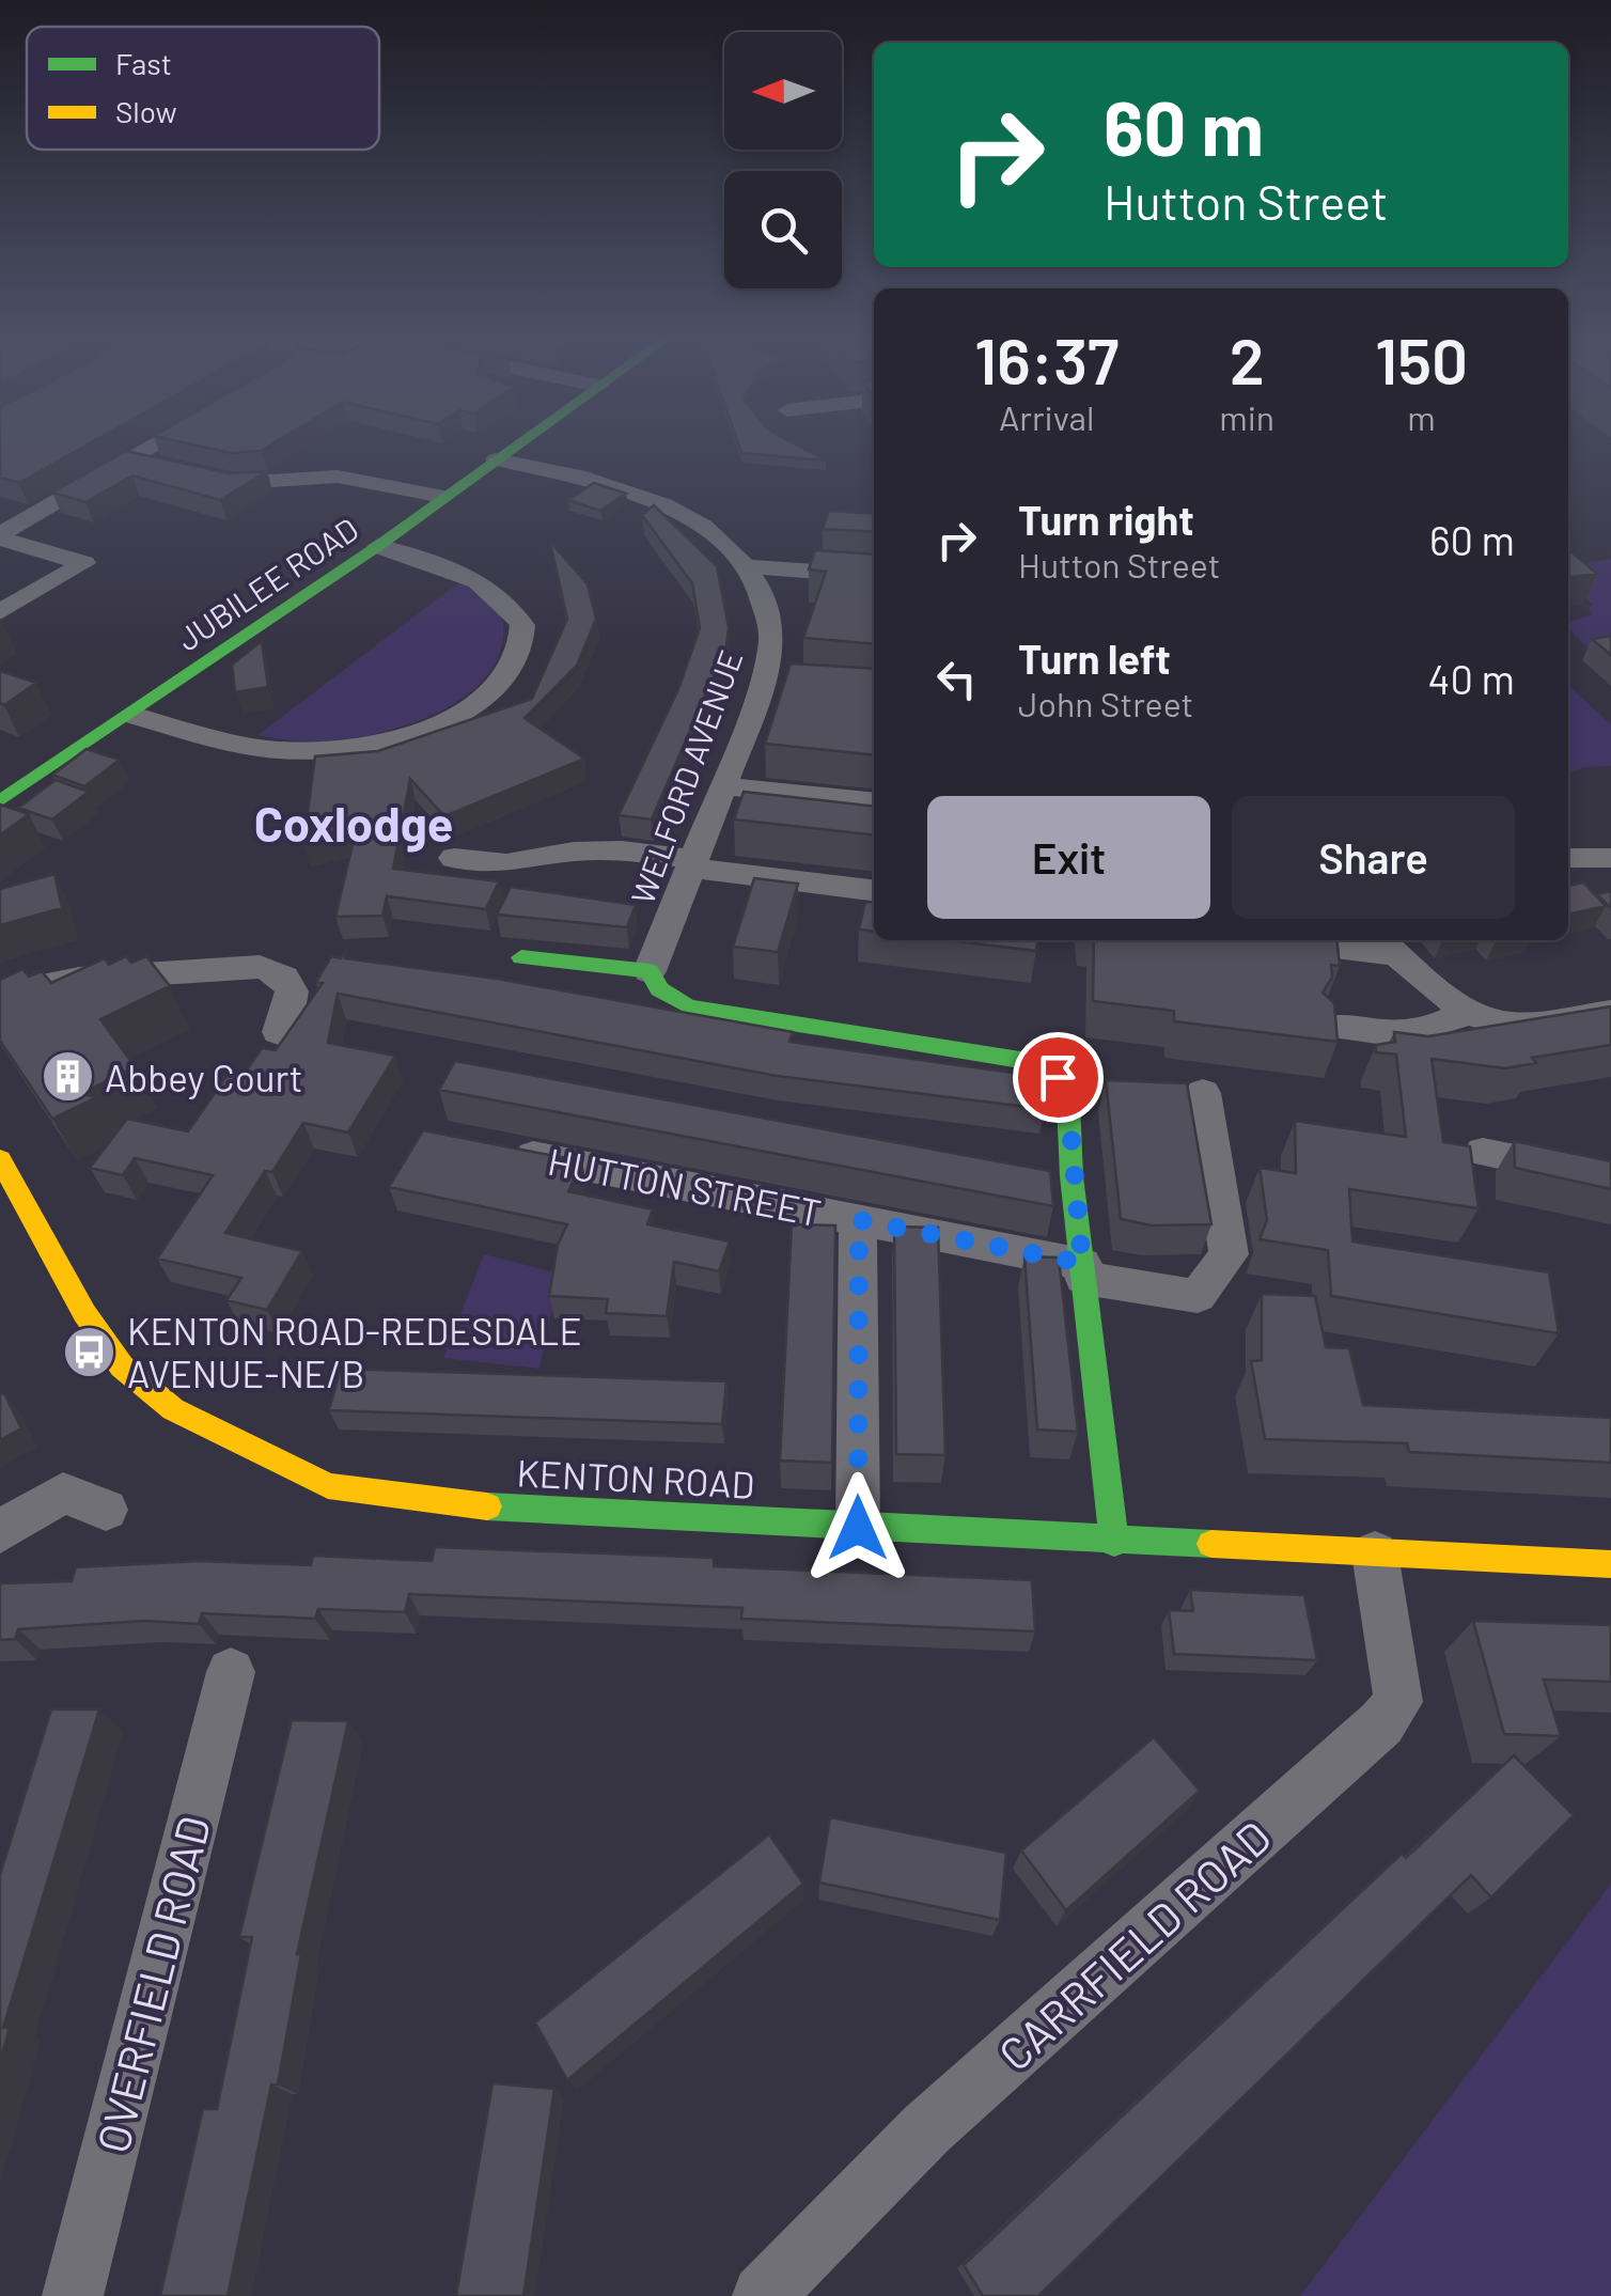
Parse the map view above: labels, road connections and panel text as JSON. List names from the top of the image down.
{
  "streets": {
    "street": [
      "JUBILEE ROAD",
      "WELFORD AVENUE",
      "HUTTON STREET",
      "KENTON ROAD",
      "CARRFIELD ROAD",
      "OVERFIELD ROAD"
    ]
  },
  "crossings": [
    ["JUBILEE ROAD", "WELFORD AVENUE"],
    ["KENTON ROAD", "CARRFIELD ROAD"]
  ],
  "districts": ["Coxlodge"],
  "places": {
    "building": ["Abbey Court"],
    "bus stop": ["KENTON ROAD-REDESDALE AVENUE-NE/B"]
  },
  "legend": ["Fast", "Slow"],
  "north": "left",
  "page": {
    "turn": ["60 m", "Hutton Street"],
    "eta": [
      "16:37",
      "Arrival",
      "2",
      "min",
      "150",
      "m"
    ],
    "list": [
      {
        "name": "Turn right",
        "note": "Hutton Street",
        "value": "60 m"
      },
      {
        "name": "Turn left",
        "note": "John Street",
        "value": "40 m"
      }
    ],
    "buttons": ["Exit", "Share"]
  }
}
